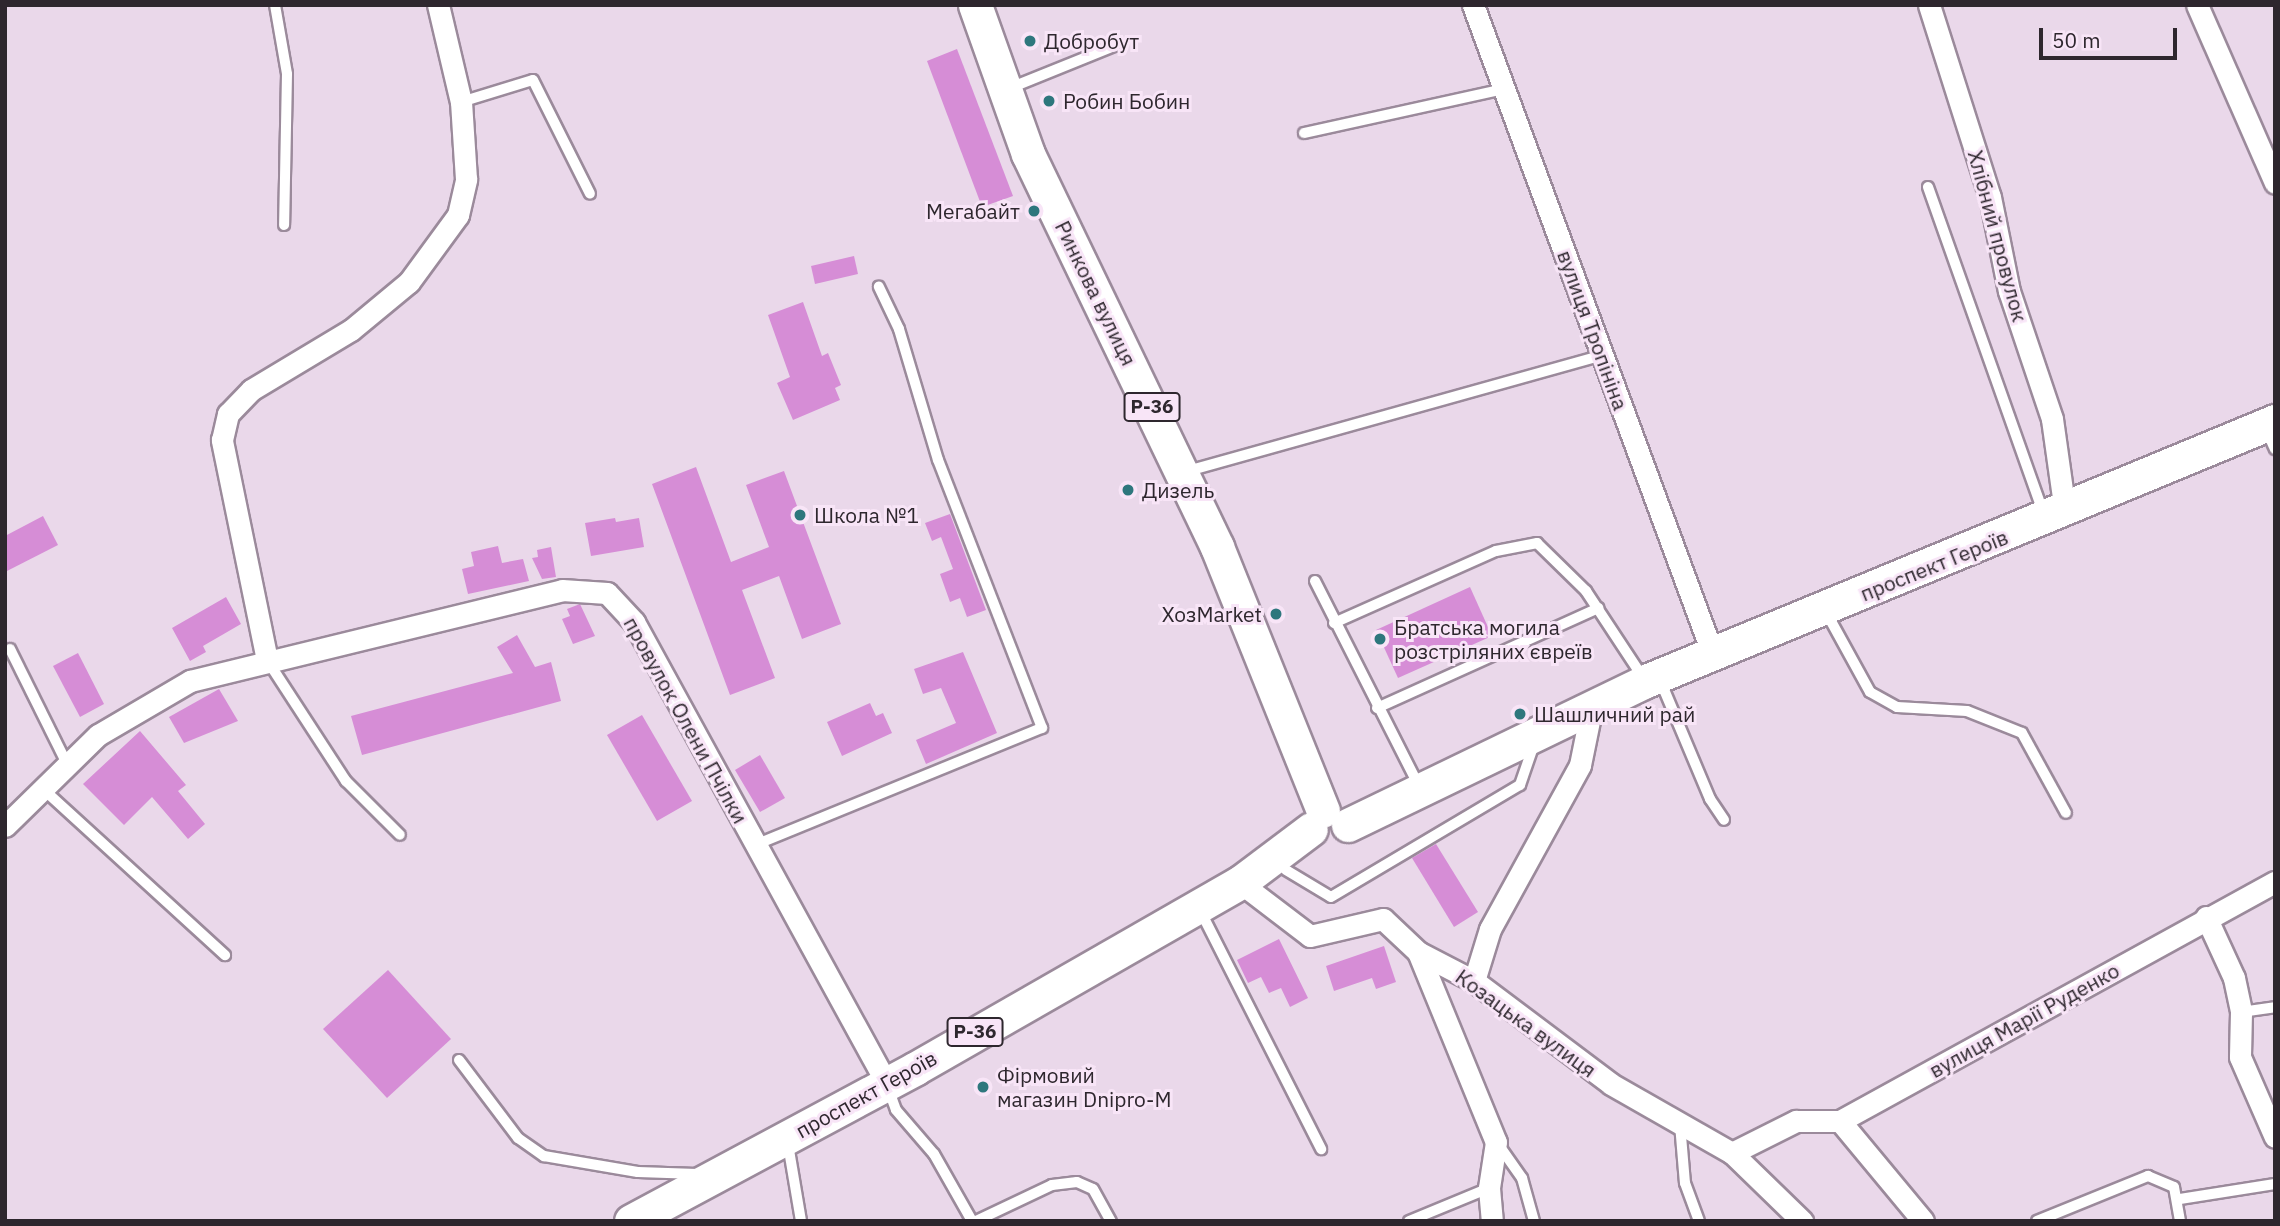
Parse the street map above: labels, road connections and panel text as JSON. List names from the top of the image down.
{
  "streets": {
    "main road": ["Ринкова вулиця", "Р-36", "проспект Героїв"],
    "street": [
      "Хлібний провулок",
      "вулиця Тропініна",
      "провулок Олени Пчілки",
      "вулиця Марії Руденко",
      "Козацька вулиця"
    ]
  },
  "crossings": [
    ["Хлібний провулок", "проспект Героїв"],
    ["Ринкова вулиця", "проспект Героїв"],
    ["вулиця Тропініна", "проспект Героїв"],
    ["проспект Героїв", "провулок Олени Пчілки"],
    ["проспект Героїв", "Козацька вулиця"]
  ],
  "places": [
    "Добробут",
    "Робин Бобин",
    "Мегабайт",
    "Дизель",
    "Школа №1",
    "ХозMarket",
    "Братська могила розстріляних євреїв",
    "Шашличний рай",
    "Фірмовий магазин Dnipro-M"
  ],
  "scale_bar": "50 m"
}
